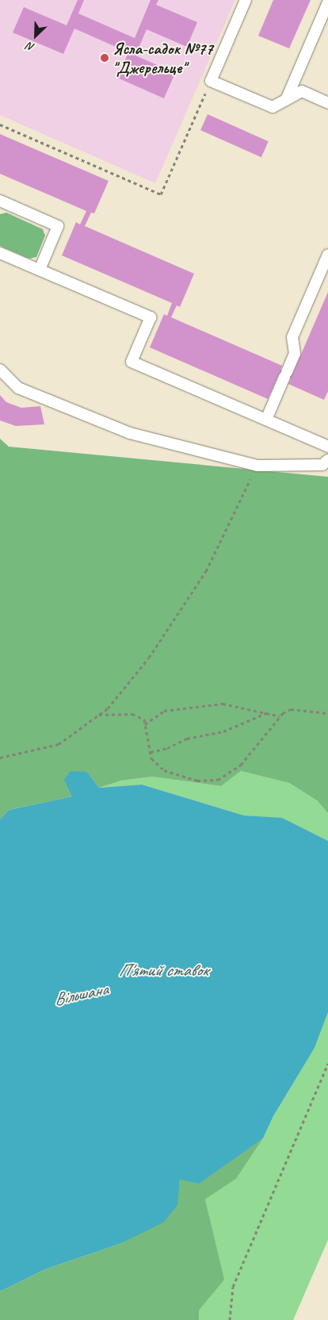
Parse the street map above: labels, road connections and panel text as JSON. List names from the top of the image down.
{
  "water": ["П'ятий ставок", "Вільшана"],
  "places": ["Ясла-садок №77 \"Джерельце\""],
  "north": "bottom left"
}
